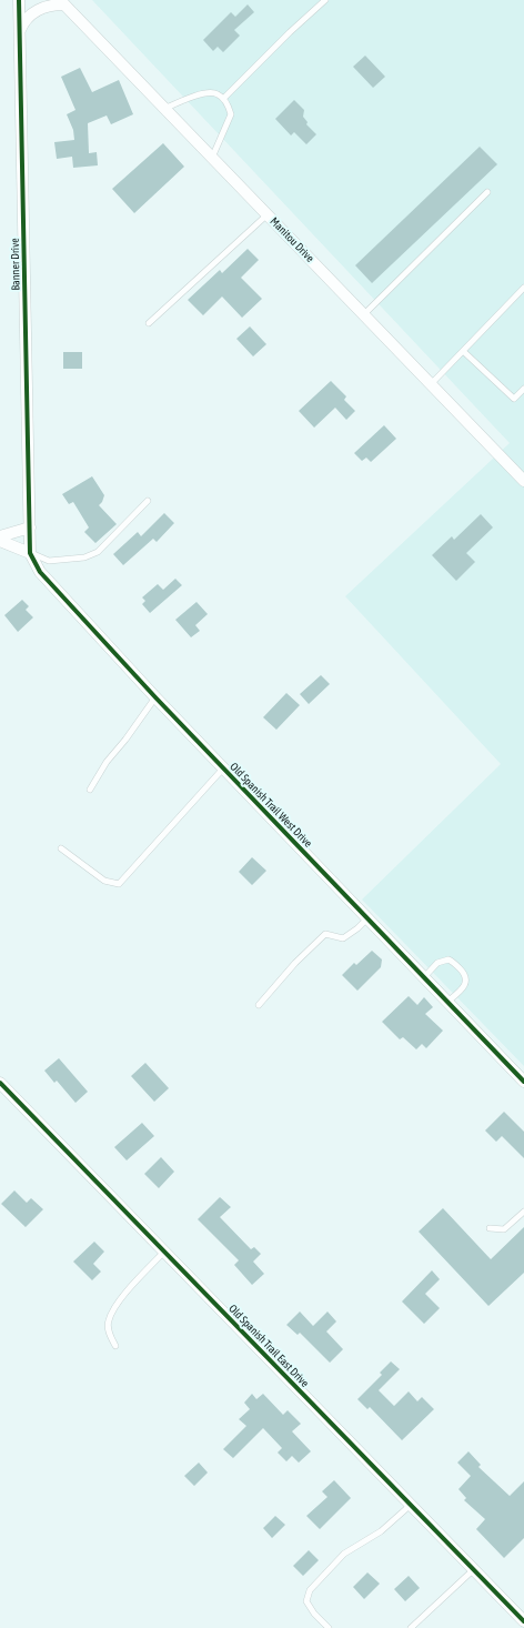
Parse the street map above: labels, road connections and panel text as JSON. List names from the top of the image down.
{
  "streets": {
    "street": [
      "Manitou Drive",
      "Banner Drive",
      "Old Spanish Trail West Drive",
      "Old Spanish Trail East Drive"
    ]
  },
  "crossings": [
    ["Banner Drive", "Old Spanish Trail West Drive"]
  ]
}
